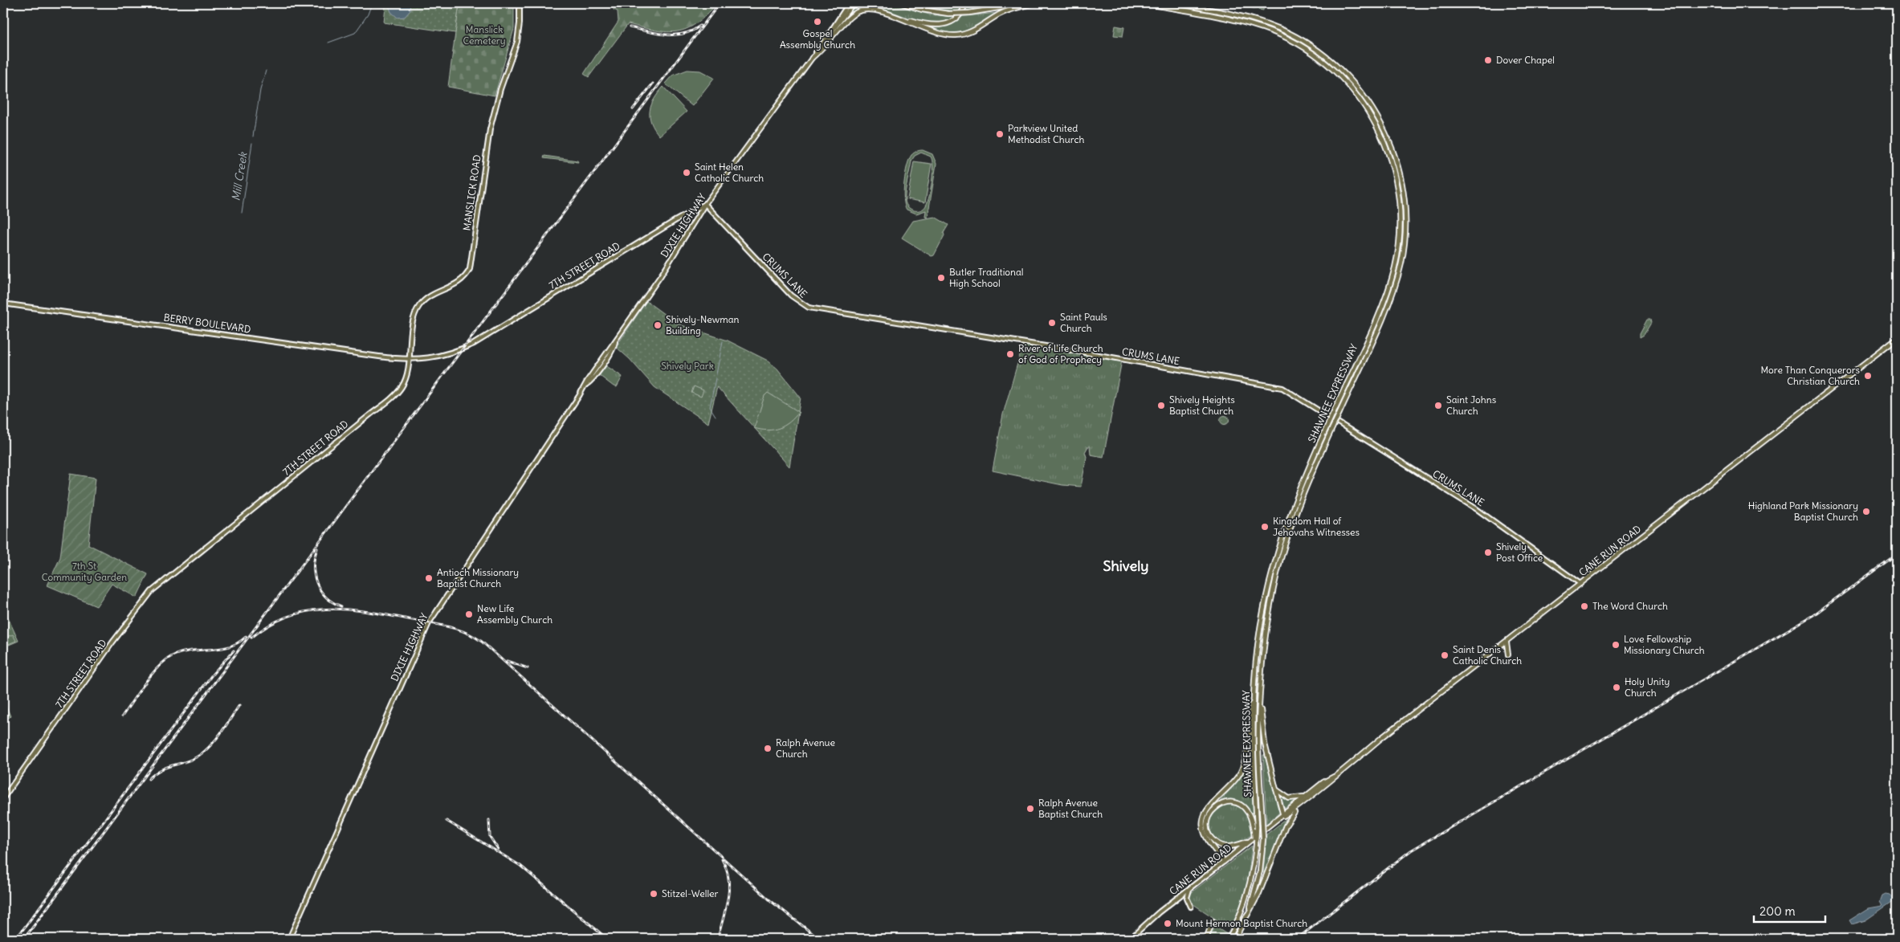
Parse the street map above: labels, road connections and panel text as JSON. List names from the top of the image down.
{
  "streets": {
    "highway": ["SHAWNEE EXPRESSWAY", "CANE RUN ROAD"],
    "main road": [
      "MANSLICK ROAD",
      "DIXIE HIGHWAY",
      "7TH STREET ROAD",
      "CRUMS LANE",
      "BERRY BOULEVARD"
    ]
  },
  "crossings": [
    ["MANSLICK ROAD", "7TH STREET ROAD"],
    ["MANSLICK ROAD", "BERRY BOULEVARD"],
    ["DIXIE HIGHWAY", "7TH STREET ROAD"],
    ["DIXIE HIGHWAY", "CRUMS LANE"],
    ["7TH STREET ROAD", "CRUMS LANE"],
    ["7TH STREET ROAD", "BERRY BOULEVARD"],
    ["CRUMS LANE", "CANE RUN ROAD"]
  ],
  "districts": ["Shively"],
  "water": ["Mill Creek"],
  "parks": ["Manslick Cemetery", "Shively Park", "7th St Community Garden"],
  "places": [
    "Gospel Assembly Church",
    "Dover Chapel",
    "Parkview United Methodist Church",
    "Saint Helen Catholic Church",
    "Butler Traditional High School",
    "Saint Pauls Church",
    "Shively-Newman Building",
    "River of Life Church of God of Prophecy",
    "More Than Conquerors Christian Church",
    "Shively Heights Baptist Church",
    "Saint Johns Church",
    "Highland Park Missionary Baptist Church",
    "Kingdom Hall of Jehovahs Witnesses",
    "Shively Post Office",
    "Antioch Missionary Baptist Church",
    "The Word Church",
    "New Life Assembly Church",
    "Love Fellowship Missionary Church",
    "Saint Denis Catholic Church",
    "Holy Unity Church",
    "Ralph Avenue Church",
    "Ralph Avenue Baptist Church",
    "Stitzel-Weller",
    "Mount Hermon Baptist Church"
  ],
  "scale_bar": "200 m"
}
